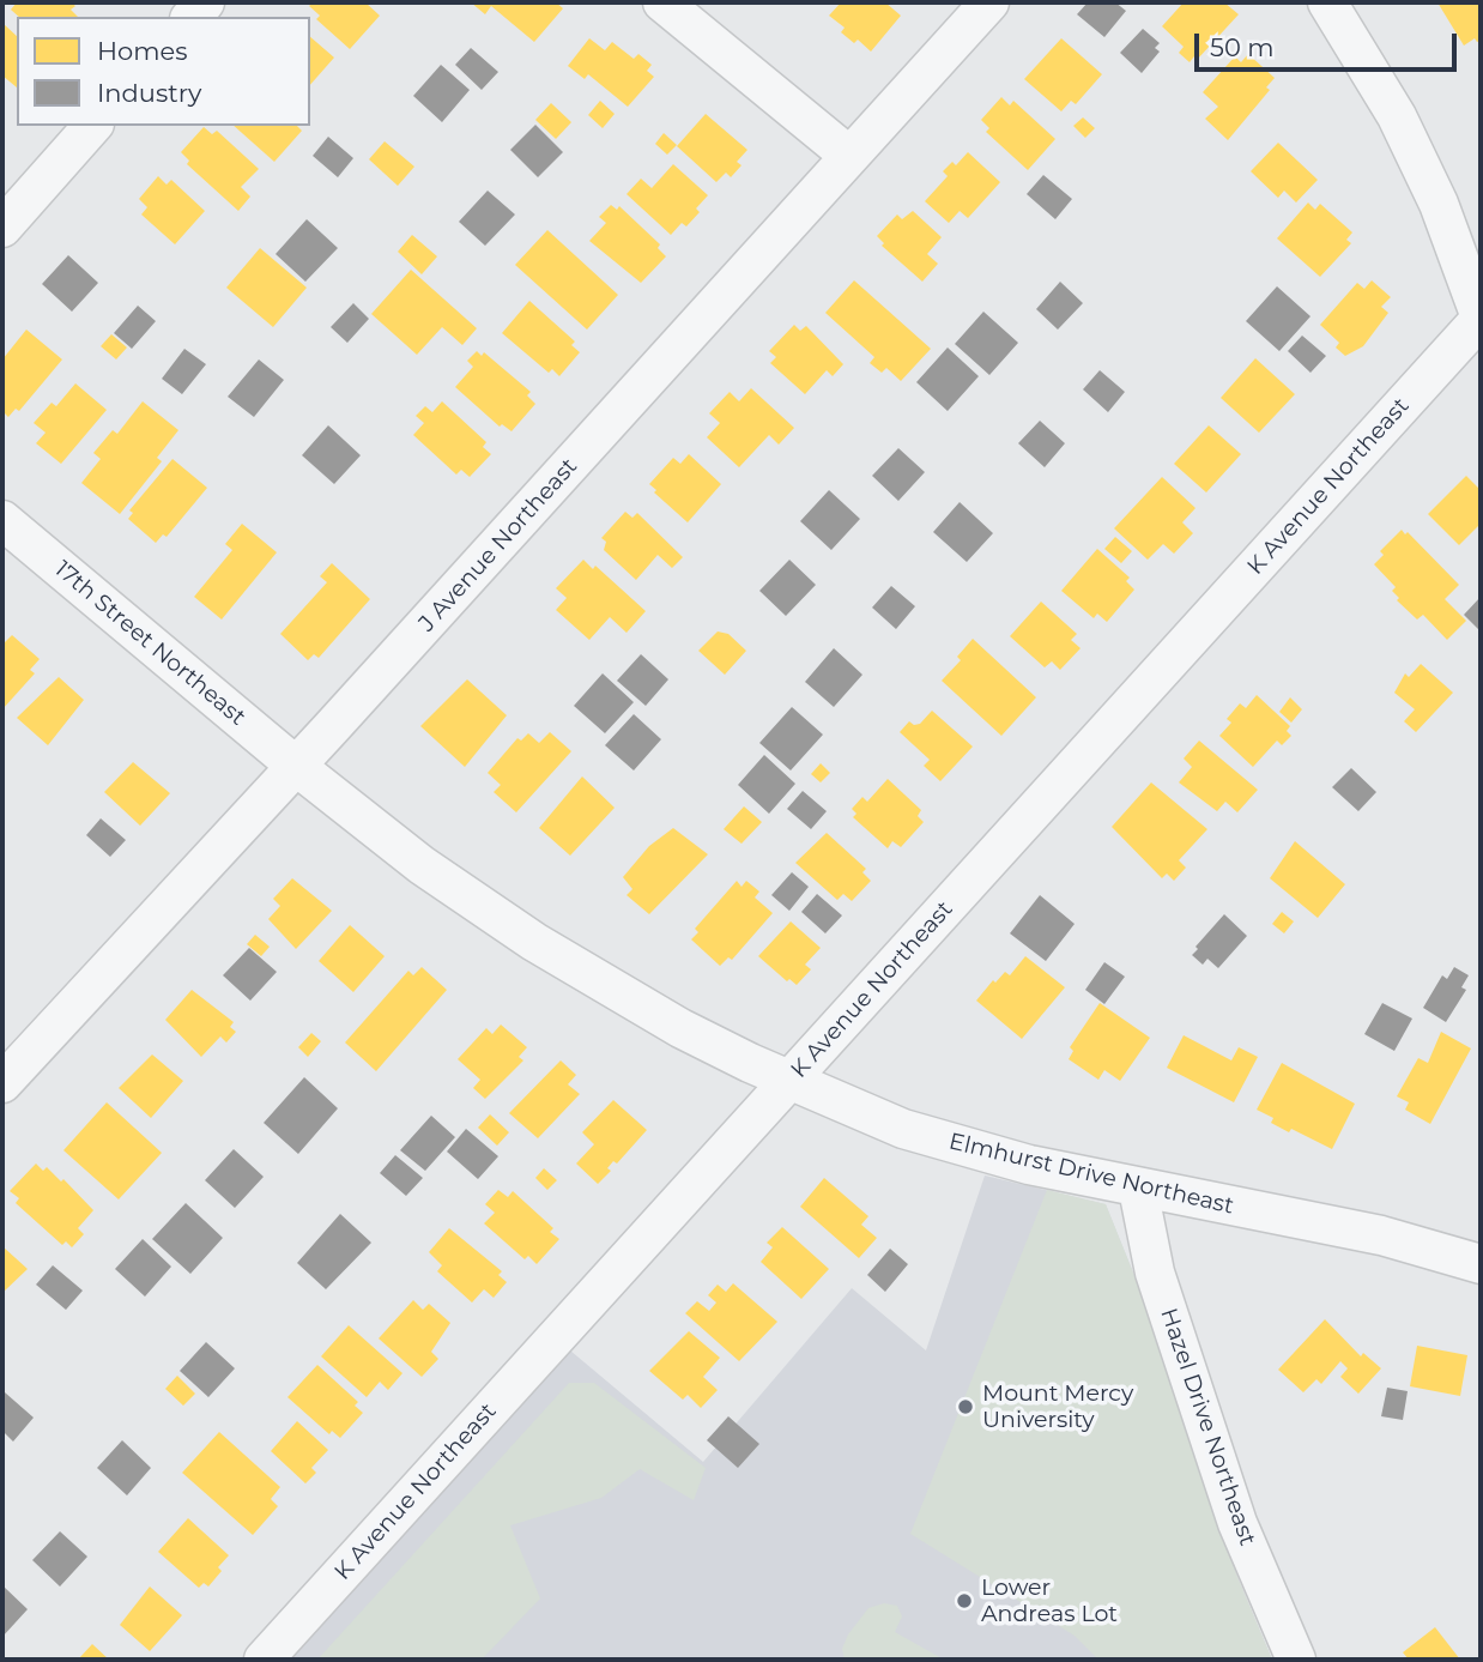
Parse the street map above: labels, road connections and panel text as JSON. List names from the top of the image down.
{
  "streets": {
    "street": [
      "K Avenue Northeast",
      "J Avenue Northeast",
      "17th Street Northeast",
      "Elmhurst Drive Northeast",
      "Hazel Drive Northeast"
    ]
  },
  "crossings": [
    ["K Avenue Northeast", "Elmhurst Drive Northeast"],
    ["J Avenue Northeast", "17th Street Northeast"],
    ["J Avenue Northeast", "Elmhurst Drive Northeast"],
    ["17th Street Northeast", "Elmhurst Drive Northeast"],
    ["Elmhurst Drive Northeast", "Hazel Drive Northeast"]
  ],
  "places": ["Mount Mercy University", "Lower Andreas Lot"],
  "legend": ["Homes", "Industry"],
  "scale_bar": "50 m"
}
